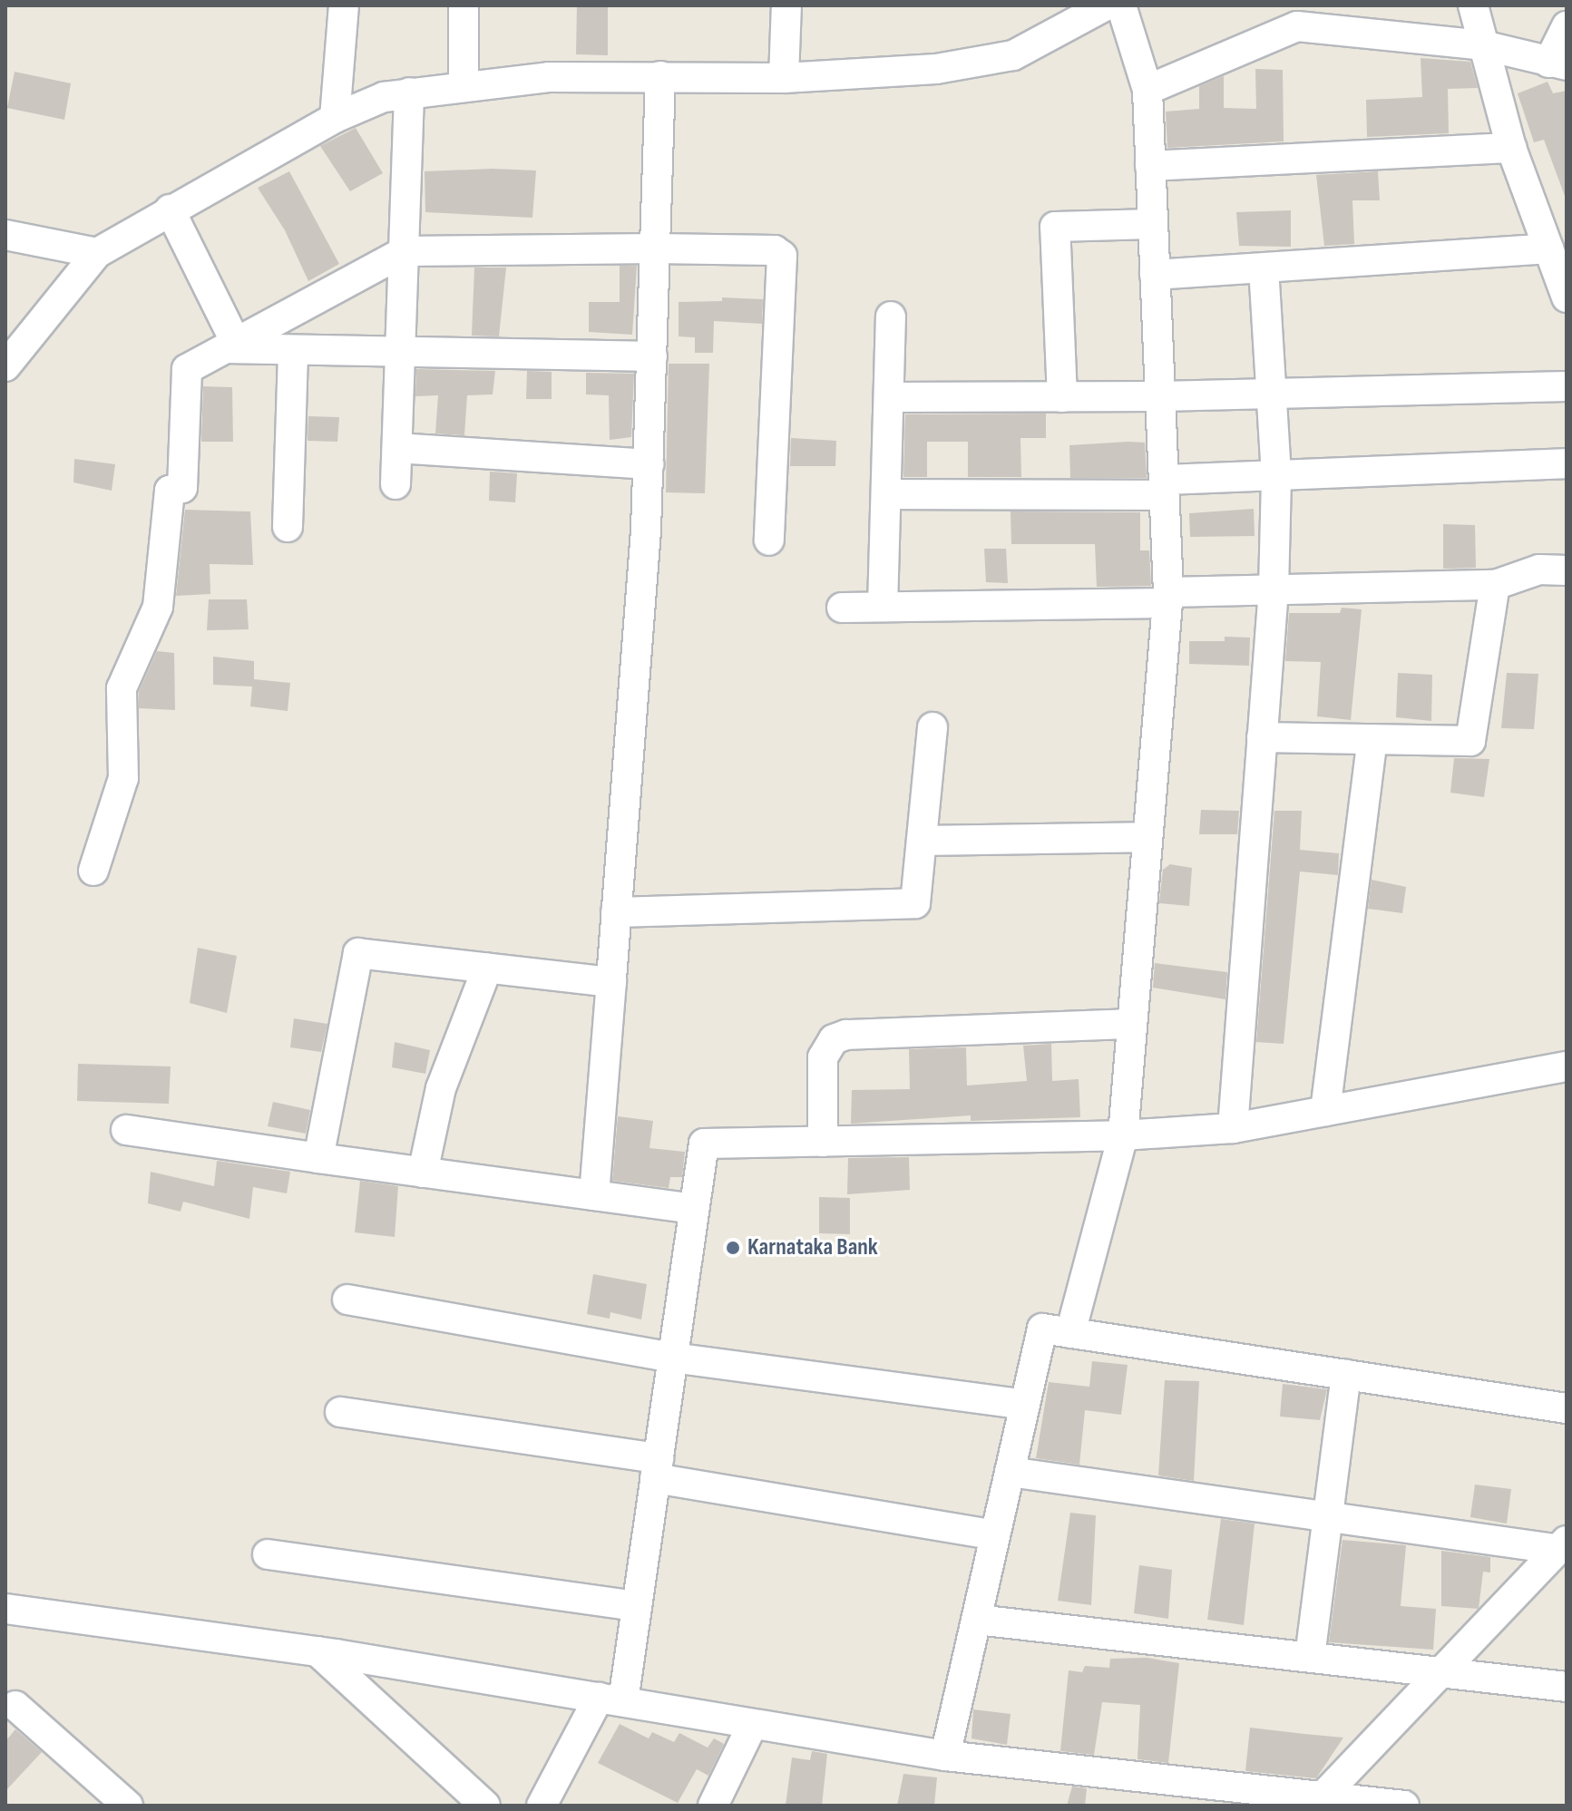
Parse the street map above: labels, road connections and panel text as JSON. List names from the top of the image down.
{
  "places": ["Karnataka Bank"]
}
